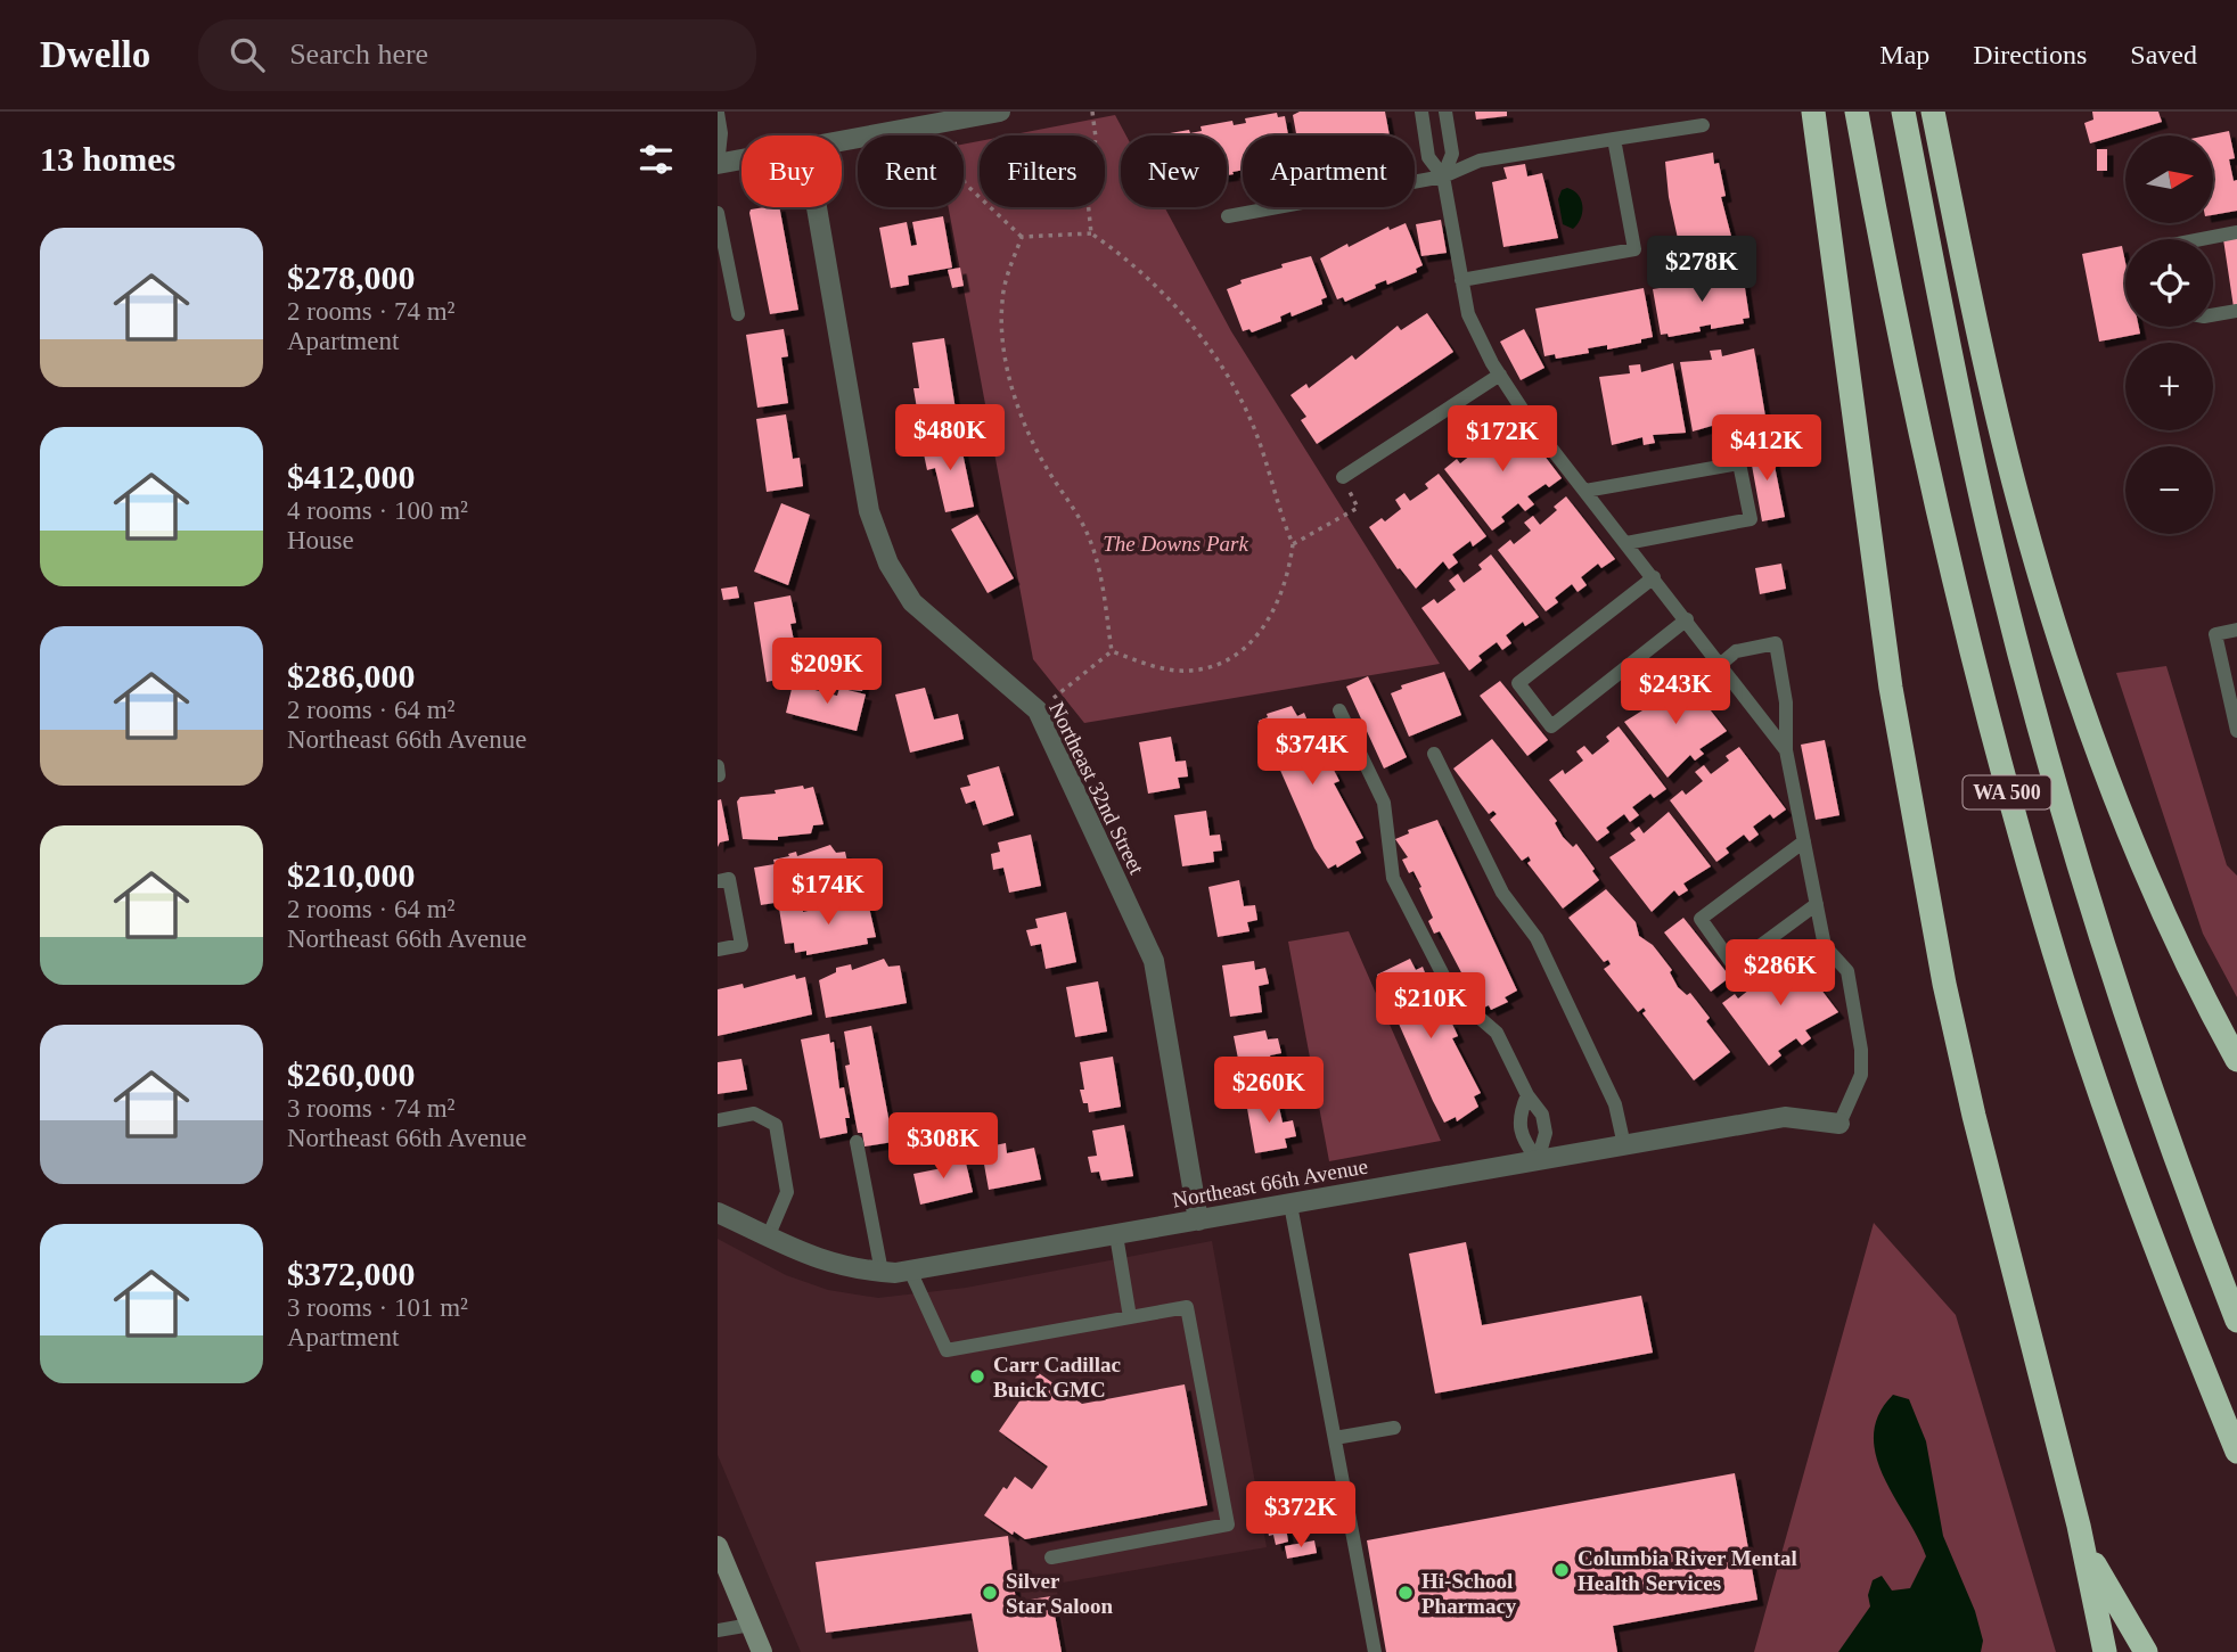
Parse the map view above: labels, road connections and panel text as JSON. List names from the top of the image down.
{
  "streets": {
    "highway": ["WA 500"],
    "street": ["Northeast 32nd Street", "Northeast 66th Avenue"]
  },
  "crossings": [
    ["Northeast 32nd Street", "Northeast 66th Avenue"]
  ],
  "parks": ["The Downs Park"],
  "places": [
    "Carr Cadillac Buick GMC",
    "Columbia River Mental Health Services",
    "Silver Star Saloon",
    "Hi-School Pharmacy"
  ],
  "north": "right",
  "page": {
    "header": "Dwello",
    "search": "Search here",
    "nav": ["Map", "Directions", "Saved"],
    "heading": "13 homes",
    "map_buttons": ["+", "−"],
    "chip": [
      "Buy",
      "Rent",
      "Filters",
      "New",
      "Apartment"
    ],
    "list": [
      {
        "name": "$278,000",
        "note": "2 rooms · 74 m² · Apartment"
      },
      {
        "name": "$412,000",
        "note": "4 rooms · 100 m² · House"
      },
      {
        "name": "$286,000",
        "note": "2 rooms · 64 m² · Northeast 66th Avenue"
      },
      {
        "name": "$210,000",
        "note": "2 rooms · 64 m² · Northeast 66th Avenue"
      },
      {
        "name": "$260,000",
        "note": "3 rooms · 74 m² · Northeast 66th Avenue"
      },
      {
        "name": "$372,000",
        "note": "3 rooms · 101 m² · Apartment"
      }
    ],
    "price": [
      "$278K",
      "$480K",
      "$172K",
      "$412K",
      "$209K",
      "$243K",
      "$374K",
      "$174K",
      "$286K",
      "$210K",
      "$260K",
      "$308K",
      "$372K"
    ]
  }
}
